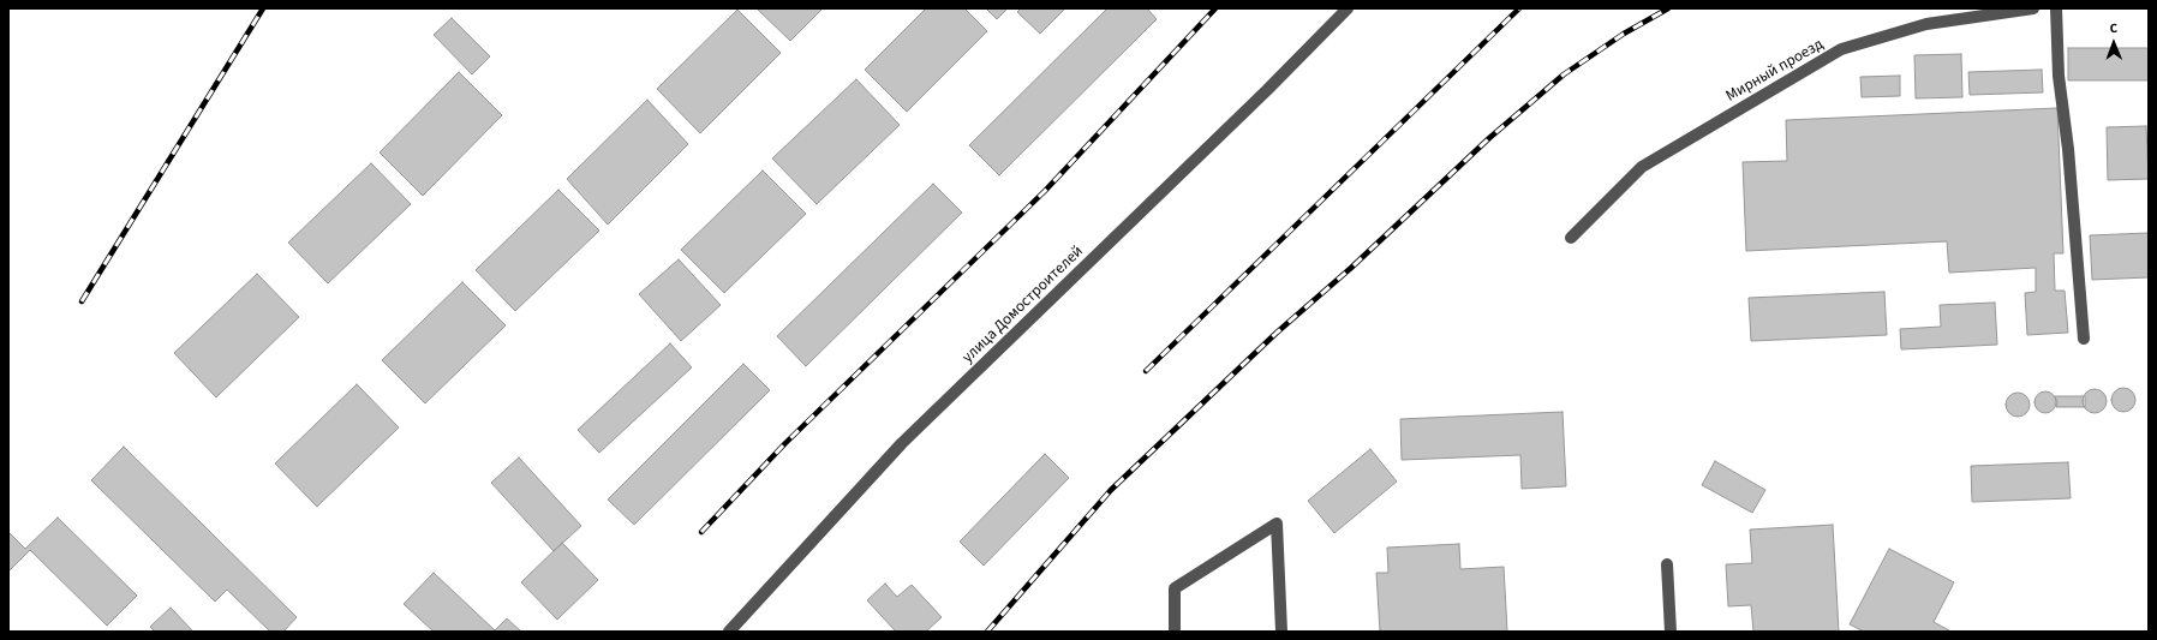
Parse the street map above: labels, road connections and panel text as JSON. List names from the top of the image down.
{
  "streets": {
    "street": ["Мирный проезд", "улица Домостроителей"]
  },
  "north": "top"
}
